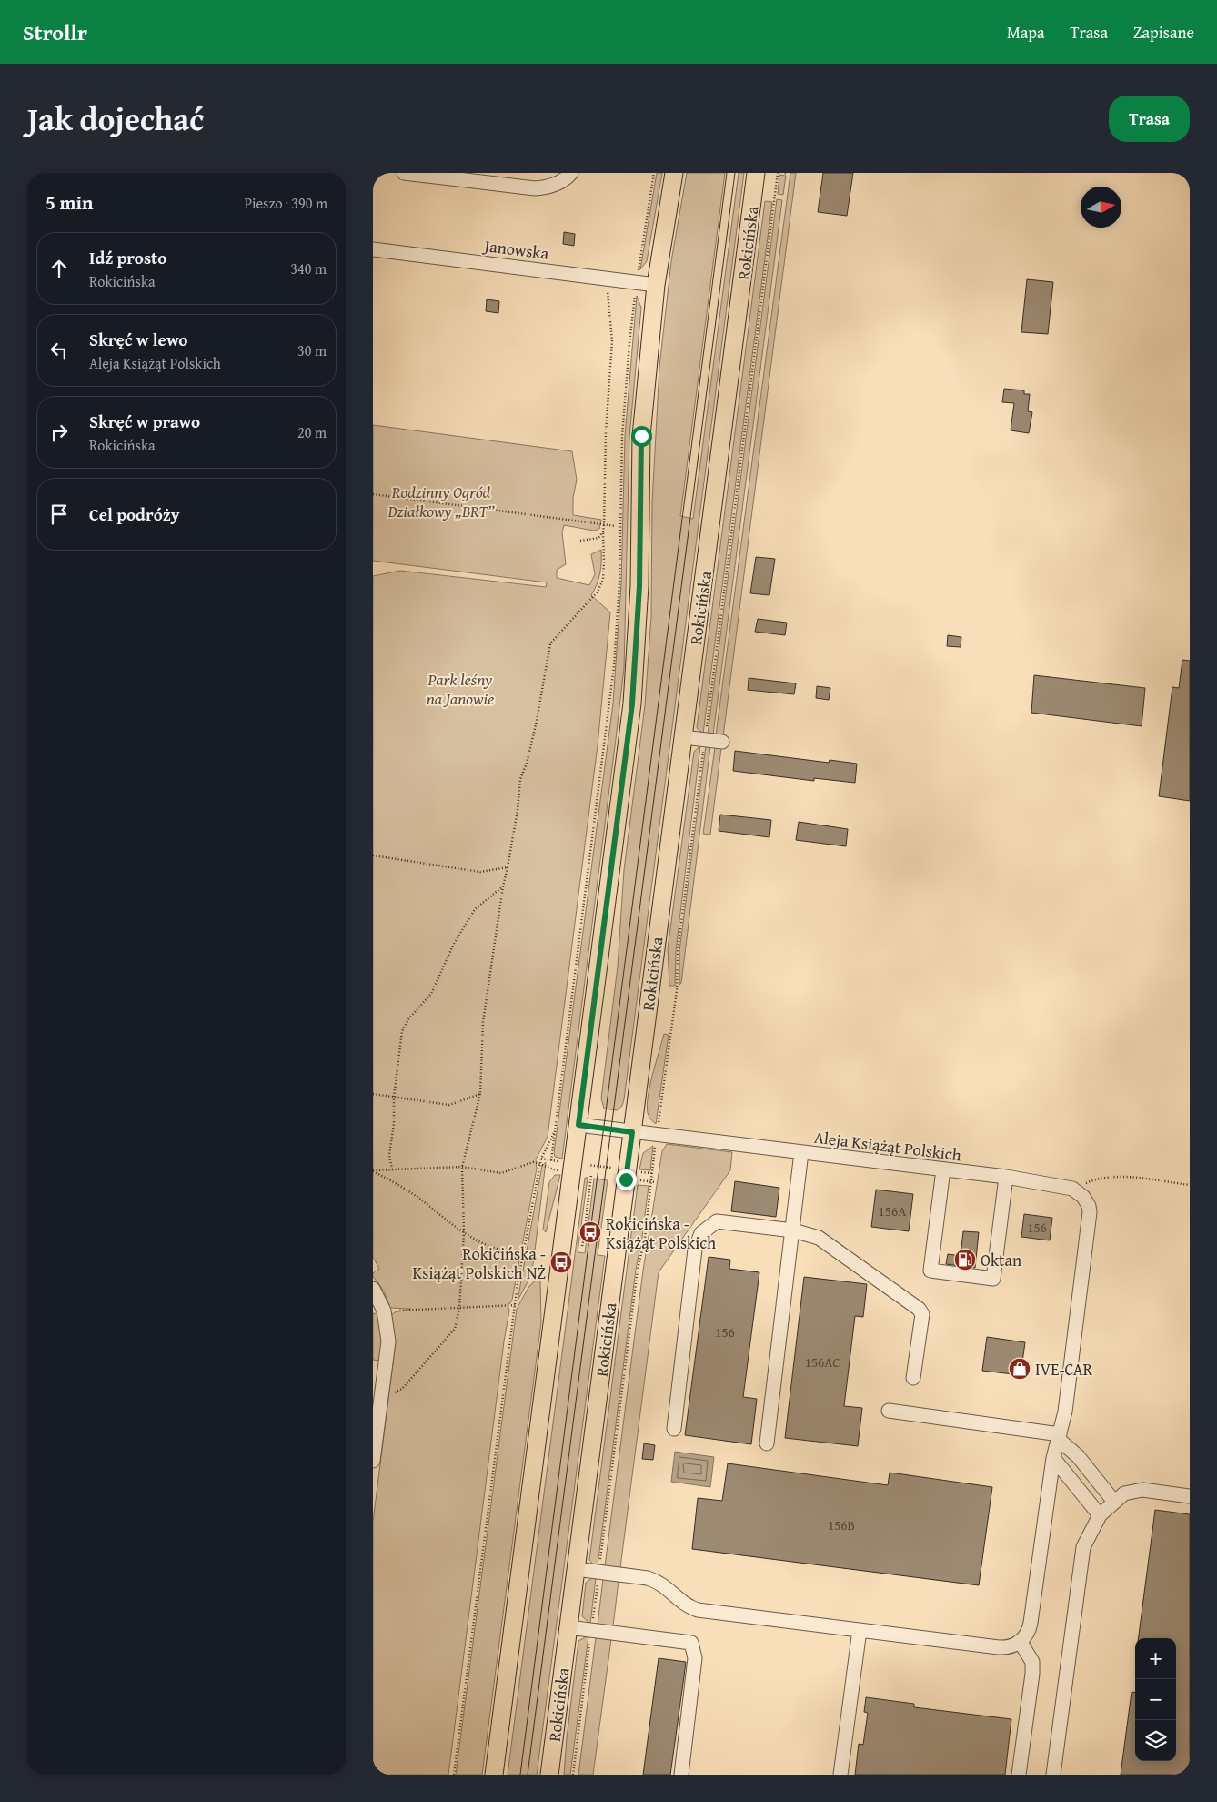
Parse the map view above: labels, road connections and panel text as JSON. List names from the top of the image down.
{
  "streets": {
    "main road": ["Rokicińska"],
    "street": ["Janowska", "Aleja Książąt Polskich"]
  },
  "crossings": [
    ["Rokicińska", "Aleja Książąt Polskich"]
  ],
  "parks": ["Rodzinny Ogród Działkowy „BRT”", "Park leśny na Janowie"],
  "places": {
    "bus stop": ["Rokicińska - Książąt Polskich", "Rokicińska - Książąt Polskich NŻ"],
    "fuel station": ["Oktan"],
    "shop": ["IVE-CAR"]
  },
  "house_numbers": [
    "156A",
    "156",
    "156",
    "156AC",
    "156B"
  ],
  "north": "right",
  "page": {
    "header": "Strollr",
    "nav": ["Mapa", "Trasa", "Zapisane"],
    "title": "Jak dojechać",
    "buttons": "Trasa",
    "heading": ["5 min", "Pieszo · 390 m"],
    "list": [
      ["Idź prosto", "Rokicińska", "340 m"],
      ["Skręć w lewo", "Aleja Książąt Polskich", "30 m"],
      ["Skręć w prawo", "Rokicińska", "20 m"],
      "Cel podróży"
    ],
    "map_buttons": ["+", "−"]
  }
}
